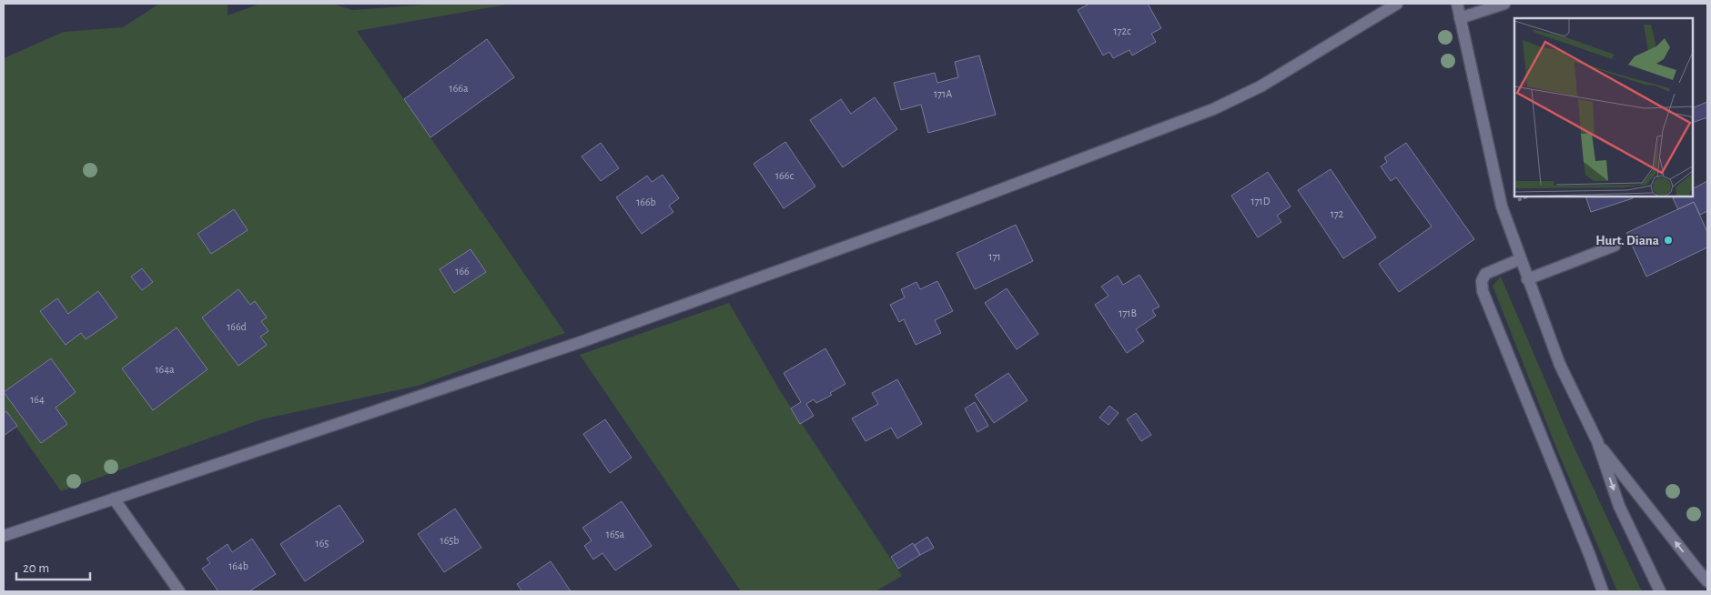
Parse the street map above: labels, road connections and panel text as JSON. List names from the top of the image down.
{
  "places": ["Hurt. Diana"],
  "house_numbers": [
    "172c",
    "166a",
    "171A",
    "166c",
    "171D",
    "166b",
    "172",
    "171",
    "166",
    "171B",
    "166d",
    "164a",
    "164",
    "165a",
    "165b",
    "165",
    "164b"
  ],
  "scale_bar": "20 m"
}
